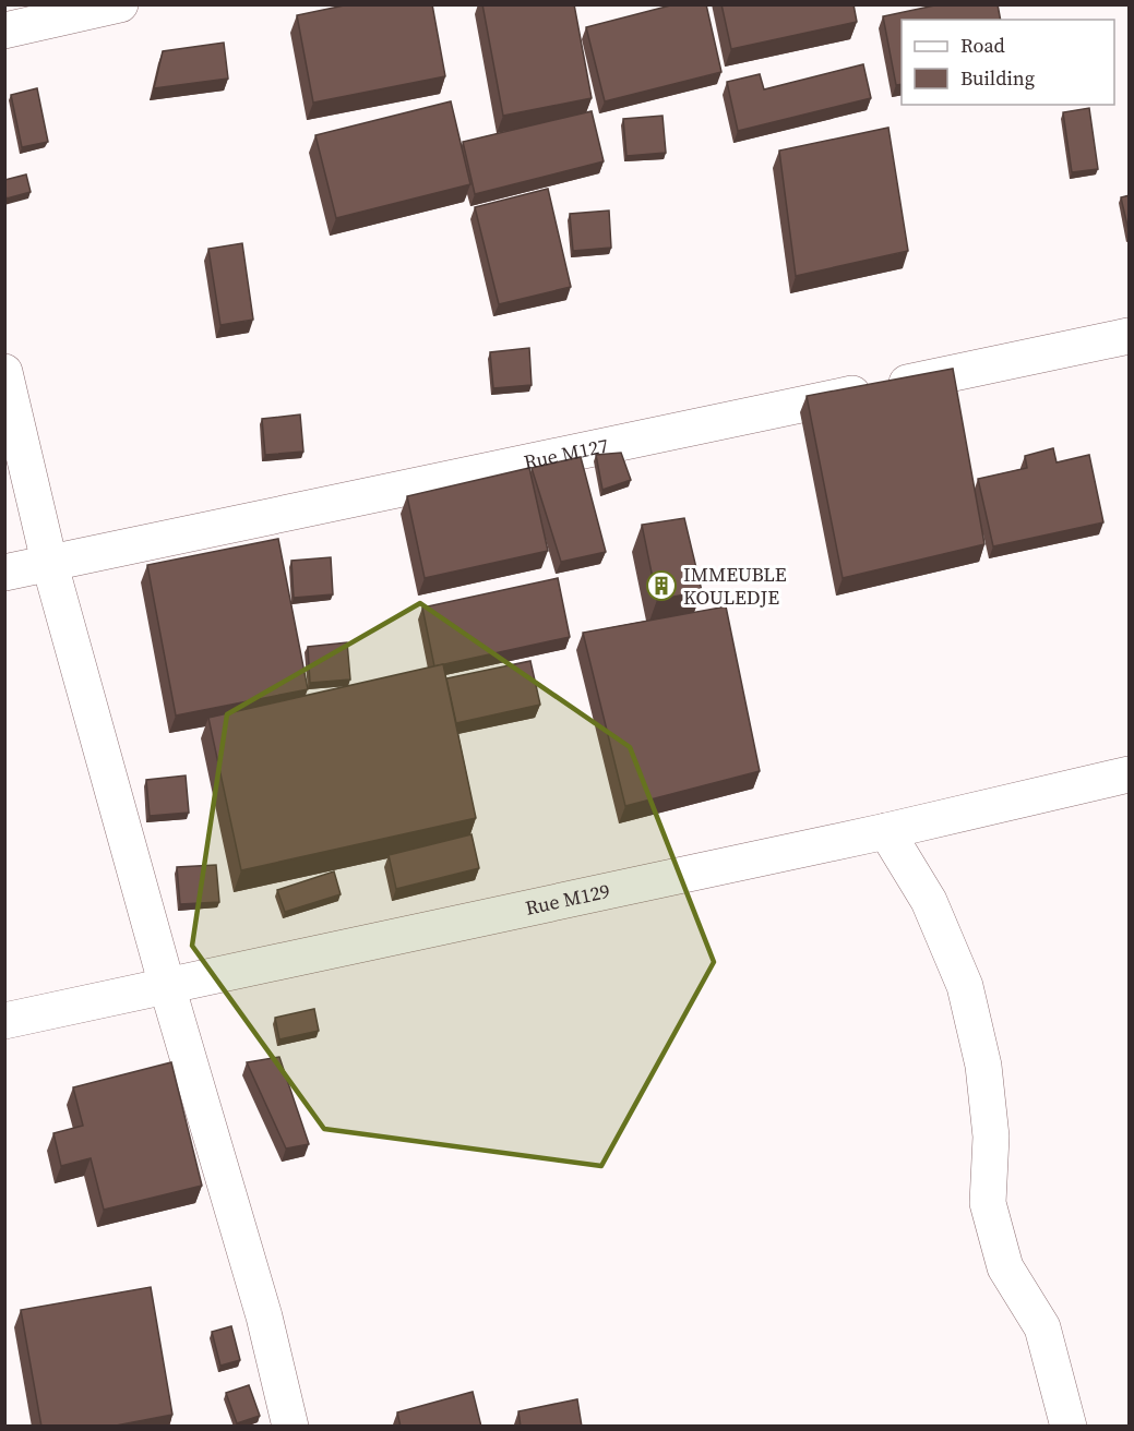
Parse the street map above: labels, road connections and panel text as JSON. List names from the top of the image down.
{
  "streets": {
    "street": ["Rue M127", "Rue M129"]
  },
  "places": {
    "building": ["IMMEUBLE KOULEDJE"]
  },
  "legend": ["Road", "Building"]
}
